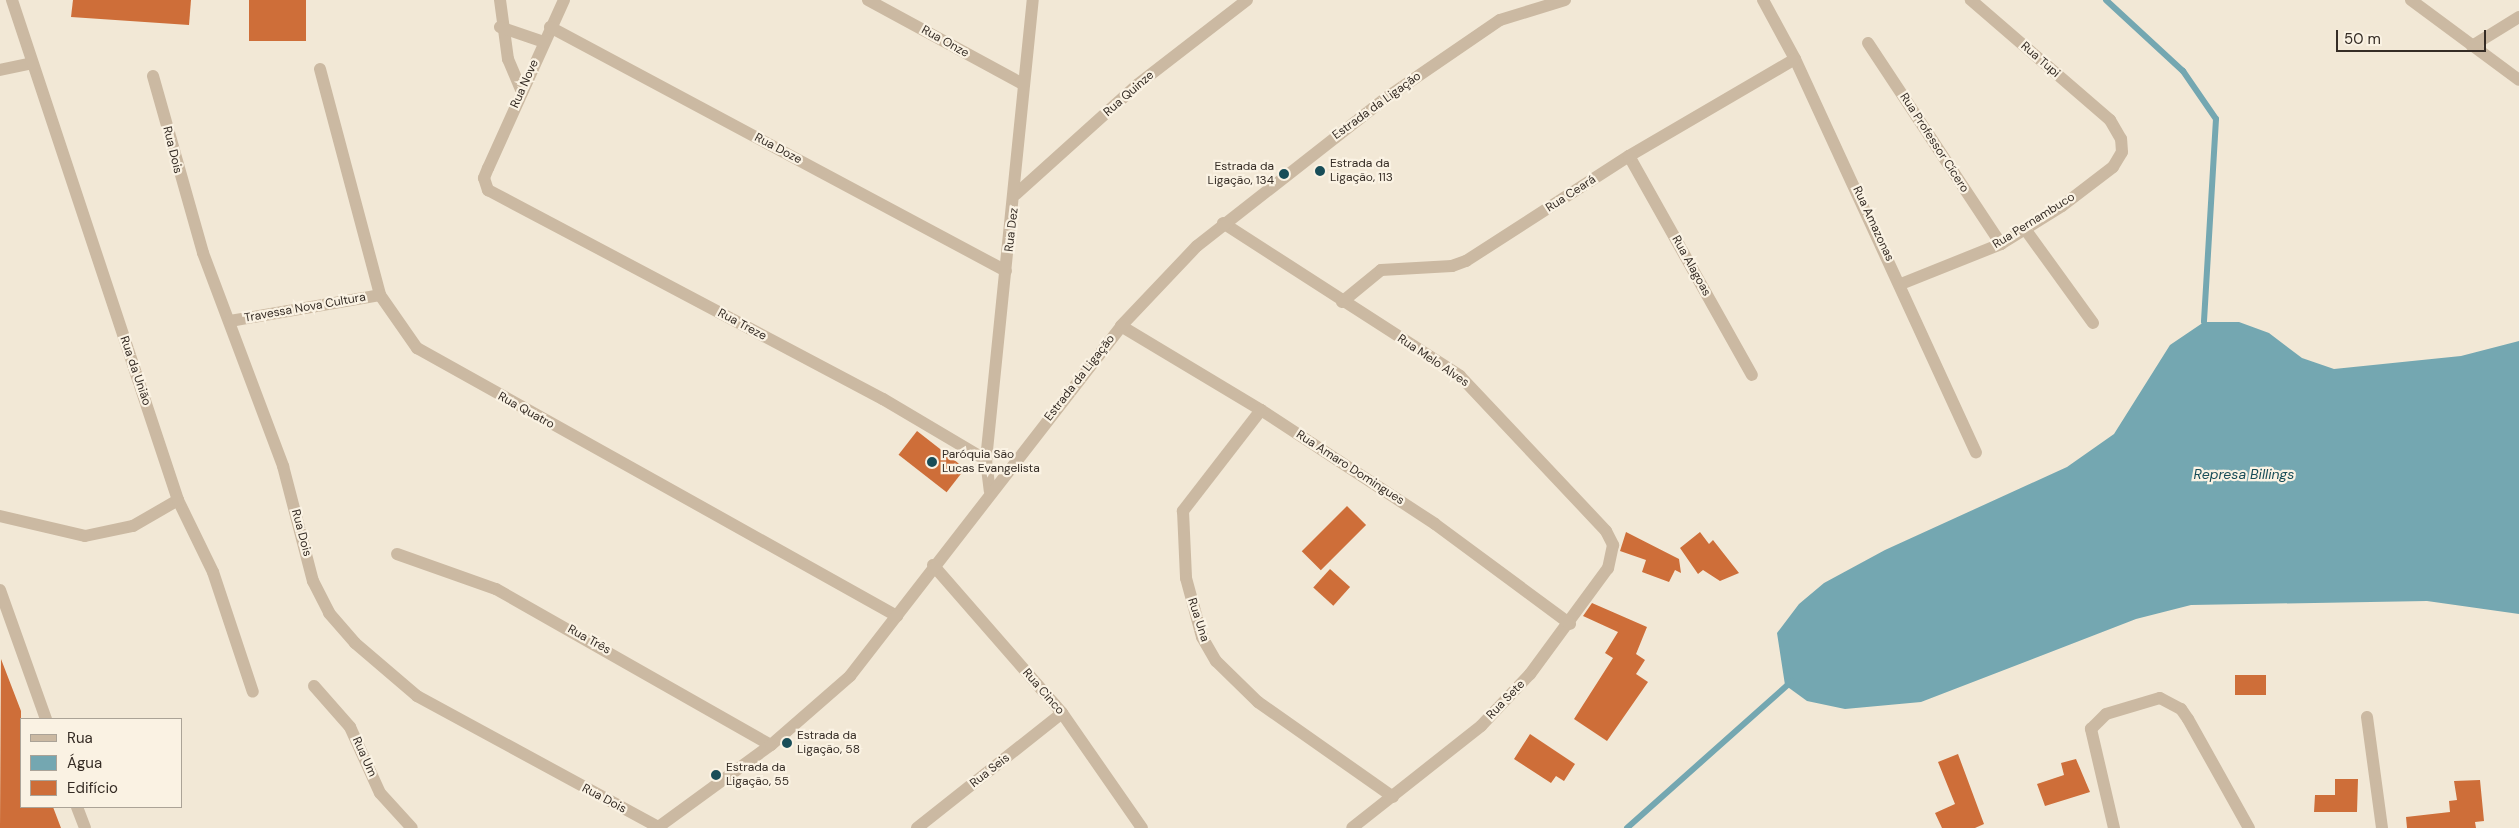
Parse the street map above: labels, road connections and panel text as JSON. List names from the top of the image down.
{
  "streets": {
    "street": [
      "Rua Onze",
      "Rua Tupi",
      "Rua Nove",
      "Rua Quinze",
      "Estrada da Ligação",
      "Rua Professor Cícero",
      "Rua Doze",
      "Rua Dois",
      "Rua Ceará",
      "Rua Pernambuco",
      "Rua Amazonas",
      "Rua Dez",
      "Rua Alagoas",
      "Travessa Nova Cultura",
      "Rua Treze",
      "Rua Melo Alves",
      "Rua da União",
      "Rua Quatro",
      "Rua Amaro Domingues",
      "Rua Una",
      "Rua Três",
      "Rua Cinco",
      "Rua Sete",
      "Rua Um",
      "Rua Seis"
    ]
  },
  "crossings": [
    ["Rua Onze", "Rua Dez"],
    ["Rua Tupi", "Rua Pernambuco"],
    ["Rua Nove", "Rua Doze"],
    ["Rua Nove", "Rua Treze"],
    ["Rua Quinze", "Rua Dez"],
    ["Estrada da Ligação", "Rua Dois"],
    ["Estrada da Ligação", "Rua Melo Alves"],
    ["Estrada da Ligação", "Rua Quatro"],
    ["Estrada da Ligação", "Rua Amaro Domingues"],
    ["Estrada da Ligação", "Rua Três"],
    ["Estrada da Ligação", "Rua Cinco"],
    ["Rua Professor Cícero", "Rua Pernambuco"],
    ["Rua Doze", "Rua Dez"],
    ["Rua Dois", "Travessa Nova Cultura"],
    ["Rua Ceará", "Rua Amazonas"],
    ["Rua Ceará", "Rua Alagoas"],
    ["Rua Ceará", "Rua Melo Alves"],
    ["Rua Pernambuco", "Rua Amazonas"],
    ["Rua Dez", "Rua Treze"],
    ["Travessa Nova Cultura", "Rua Quatro"],
    ["Rua Melo Alves", "Rua Sete"],
    ["Rua Amaro Domingues", "Rua Una"],
    ["Rua Amaro Domingues", "Rua Sete"],
    ["Rua Una", "Rua Sete"],
    ["Rua Cinco", "Rua Seis"]
  ],
  "water": ["Represa Billings"],
  "places": [
    "Estrada da Ligação, 113",
    "Estrada da Ligação, 134",
    "Paróquia São Lucas Evangelista",
    "Estrada da Ligação, 58",
    "Estrada da Ligação, 55"
  ],
  "legend": ["Rua", "Água", "Edifício"],
  "scale_bar": "50 m"
}
